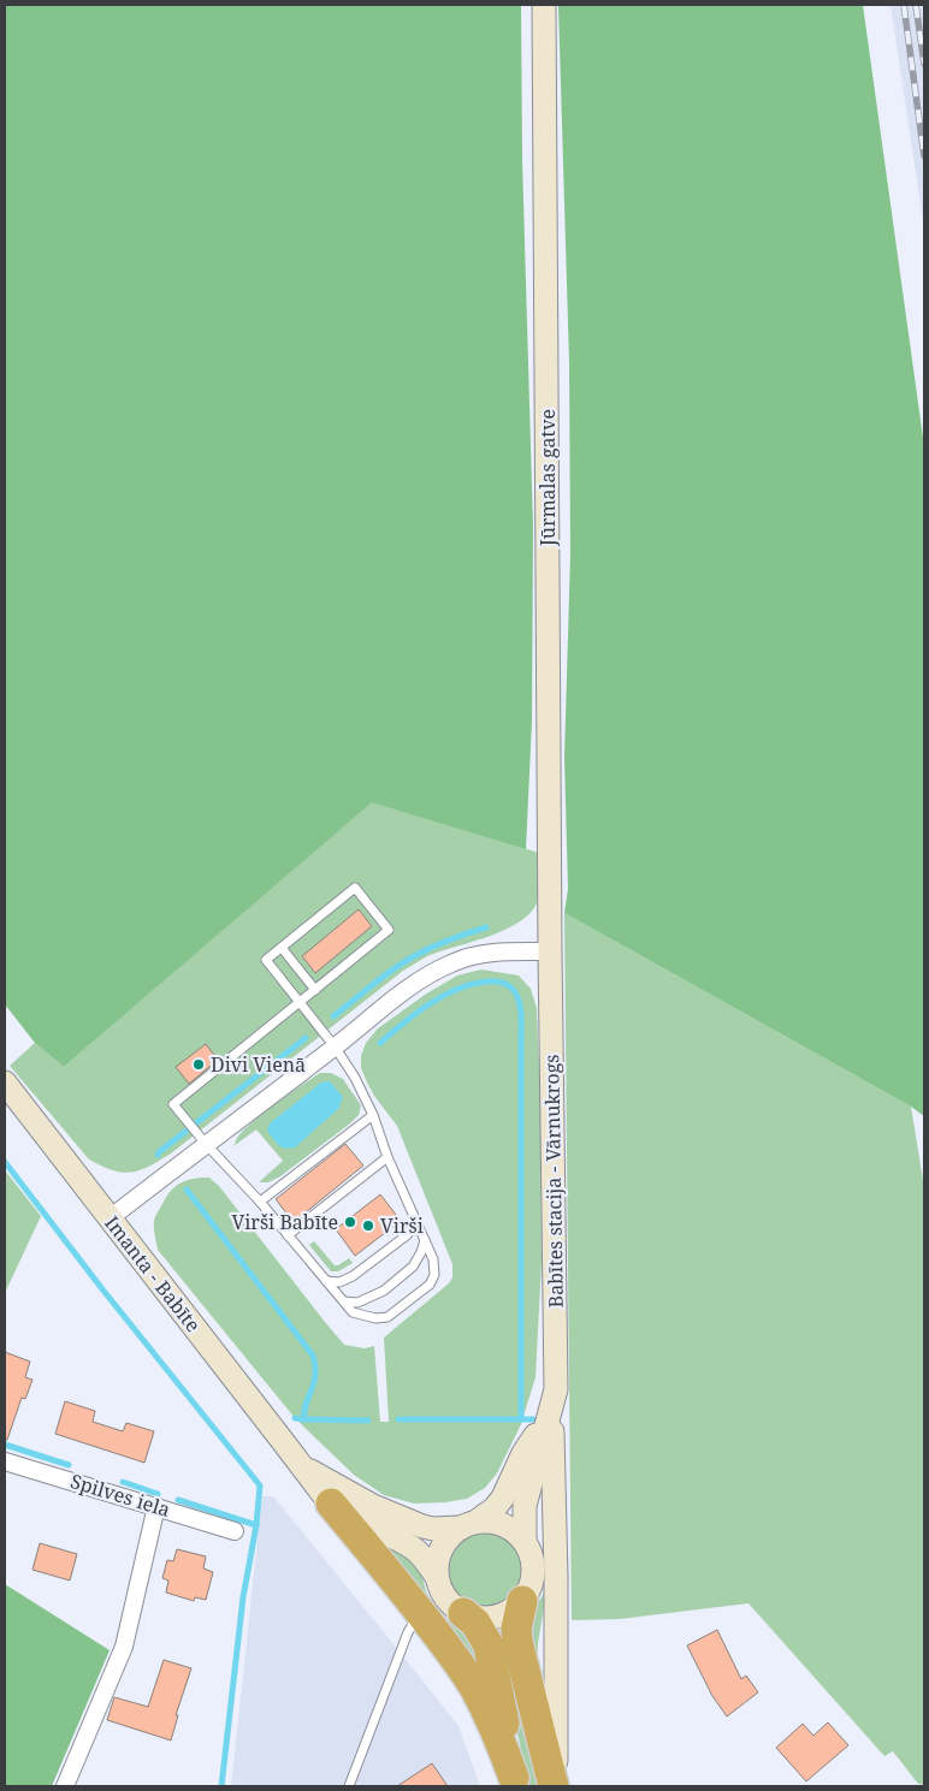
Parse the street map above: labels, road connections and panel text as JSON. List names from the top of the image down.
{
  "streets": {
    "main road": ["Jūrmalas gatve", "Babītes stacija - Vārnukrogs", "Imanta - Babīte"],
    "street": ["Spilves iela"]
  },
  "crossings": [
    ["Jūrmalas gatve", "Babītes stacija - Vārnukrogs"],
    ["Babītes stacija - Vārnukrogs", "Imanta - Babīte"]
  ],
  "places": ["Divi Vienā", "Virši Babīte", "Virši"]
}
